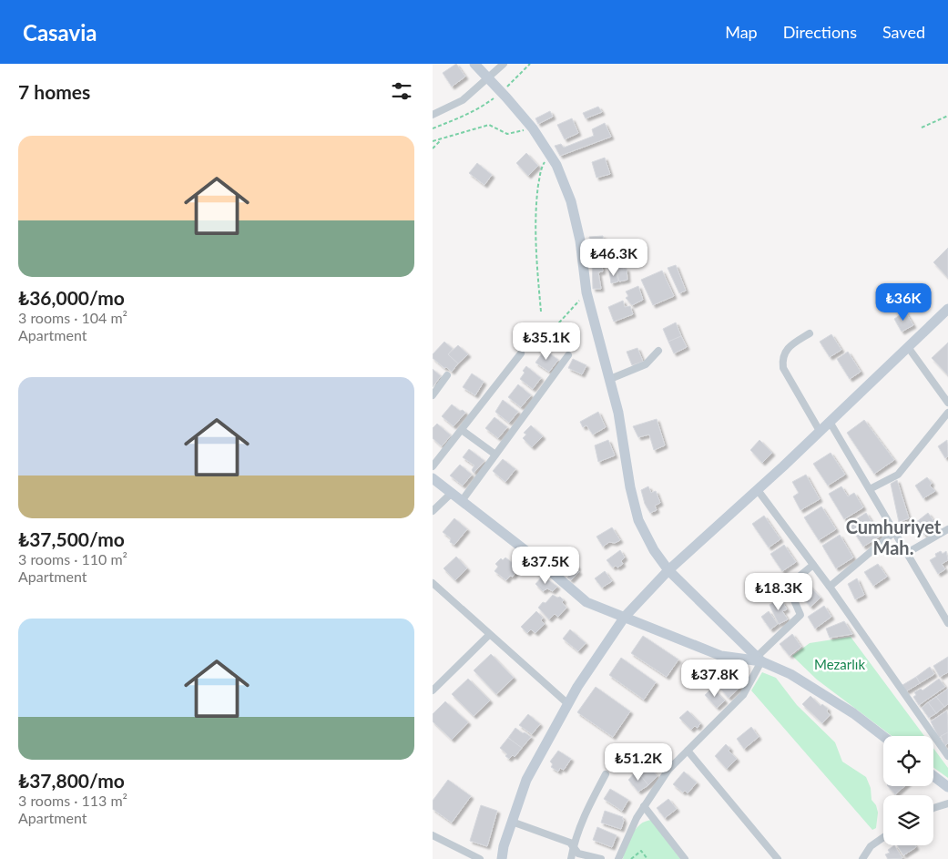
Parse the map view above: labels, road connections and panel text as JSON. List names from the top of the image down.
{
  "districts": ["Cumhuriyet Mah."],
  "parks": ["Mezarlık"],
  "page": {
    "header": "Casavia",
    "nav": ["Map", "Directions", "Saved"],
    "heading": "7 homes",
    "list": [
      {
        "name": "₺36,000/mo",
        "note": "3 rooms · 104 m² · Apartment"
      },
      {
        "name": "₺37,500/mo",
        "note": "3 rooms · 110 m² · Apartment"
      },
      {
        "name": "₺37,800/mo",
        "note": "3 rooms · 113 m² · Apartment"
      }
    ],
    "price": [
      "₺46.3K",
      "₺36K",
      "₺35.1K",
      "₺37.5K",
      "₺18.3K",
      "₺37.8K",
      "₺51.2K"
    ]
  }
}
